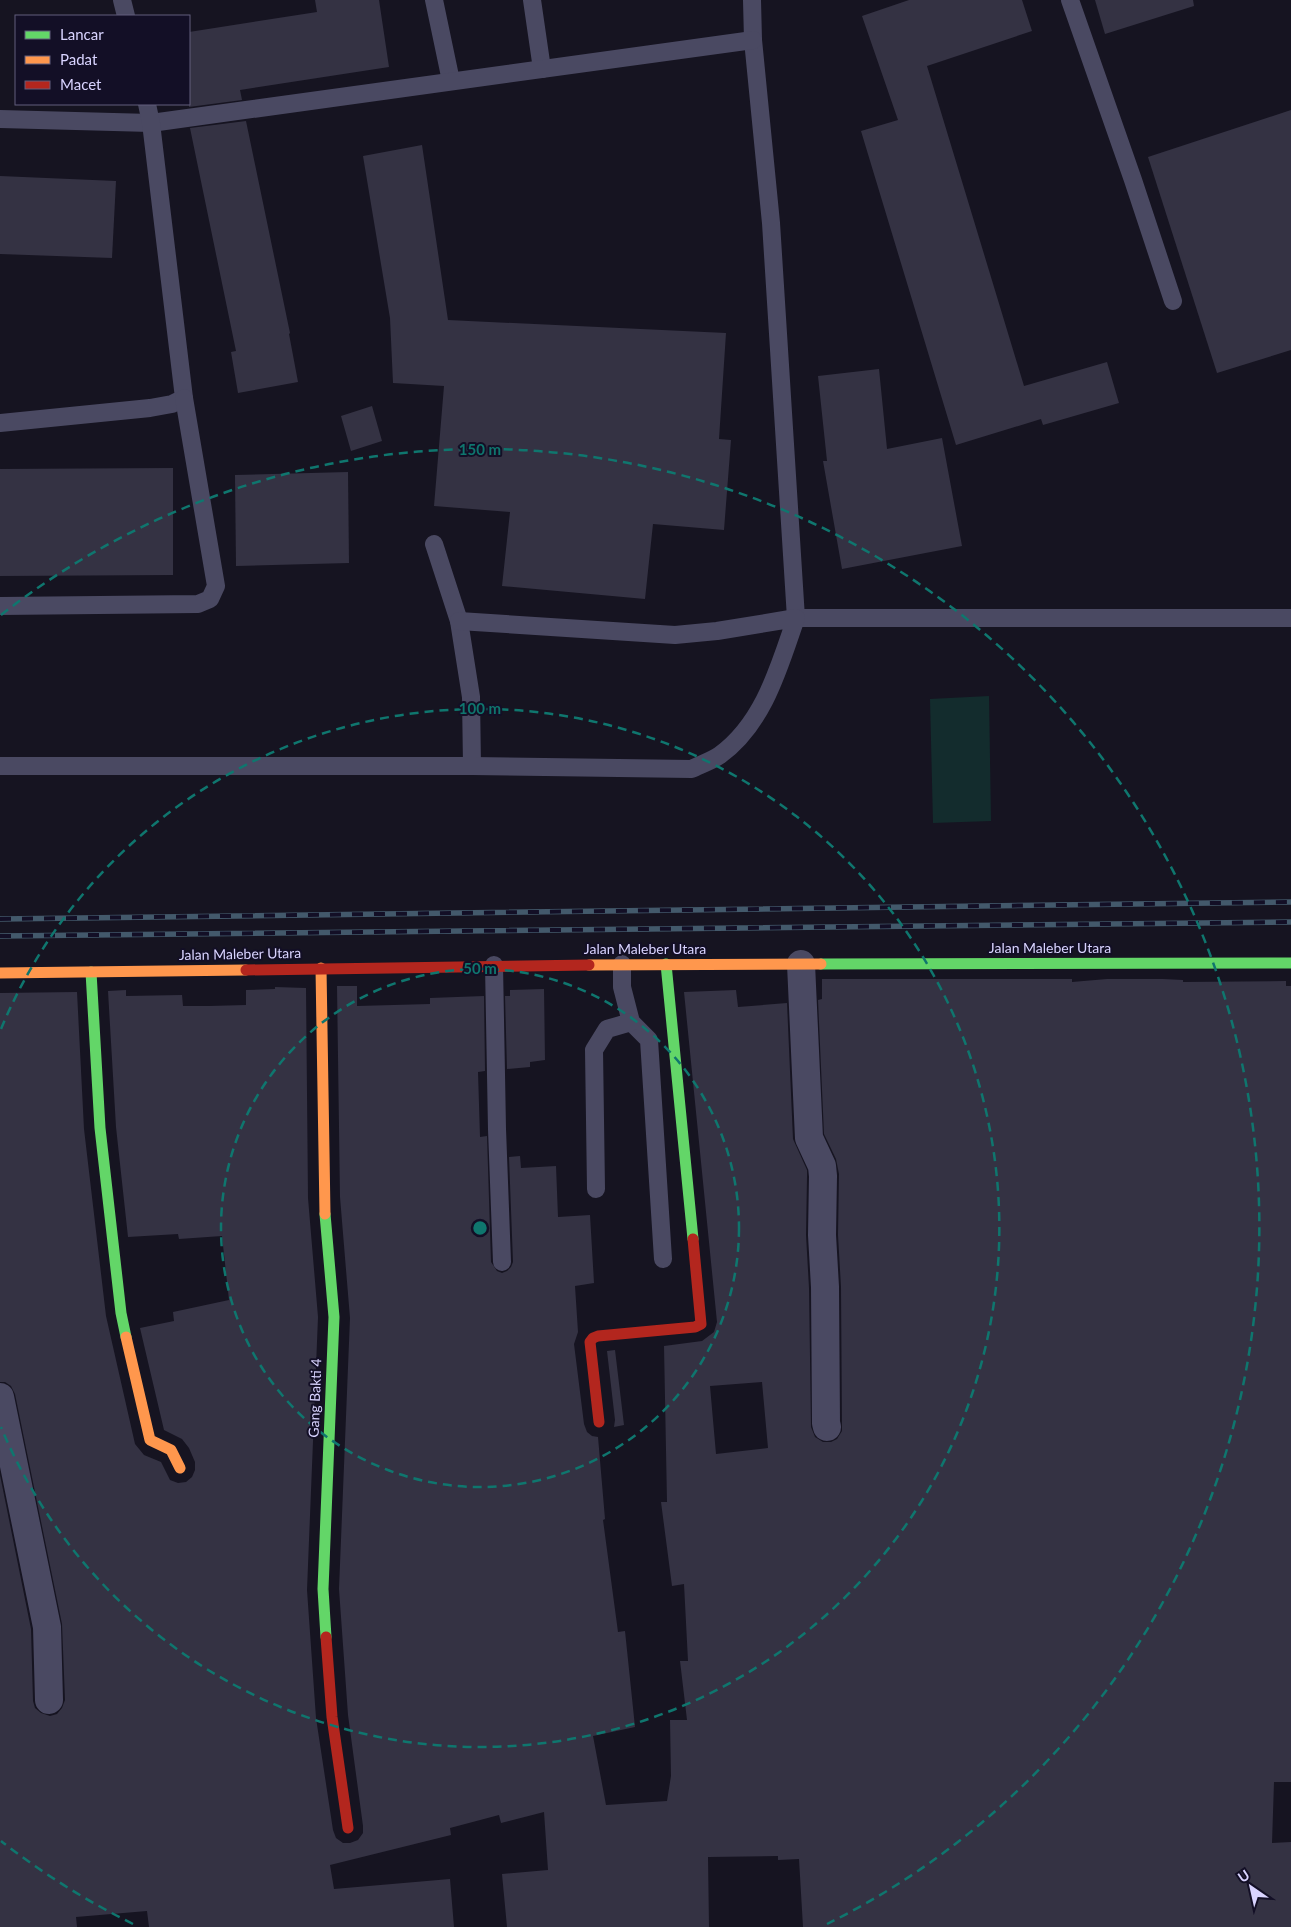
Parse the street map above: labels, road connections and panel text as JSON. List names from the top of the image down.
{
  "streets": {
    "street": ["Jalan Maleber Utara", "Gang Bakti 4"]
  },
  "crossings": [
    ["Jalan Maleber Utara", "Gang Bakti 4"]
  ],
  "legend": ["Lancar", "Padat", "Macet"],
  "north": "top left",
  "rings": ["150 m", "100 m", "50 m"]
}
